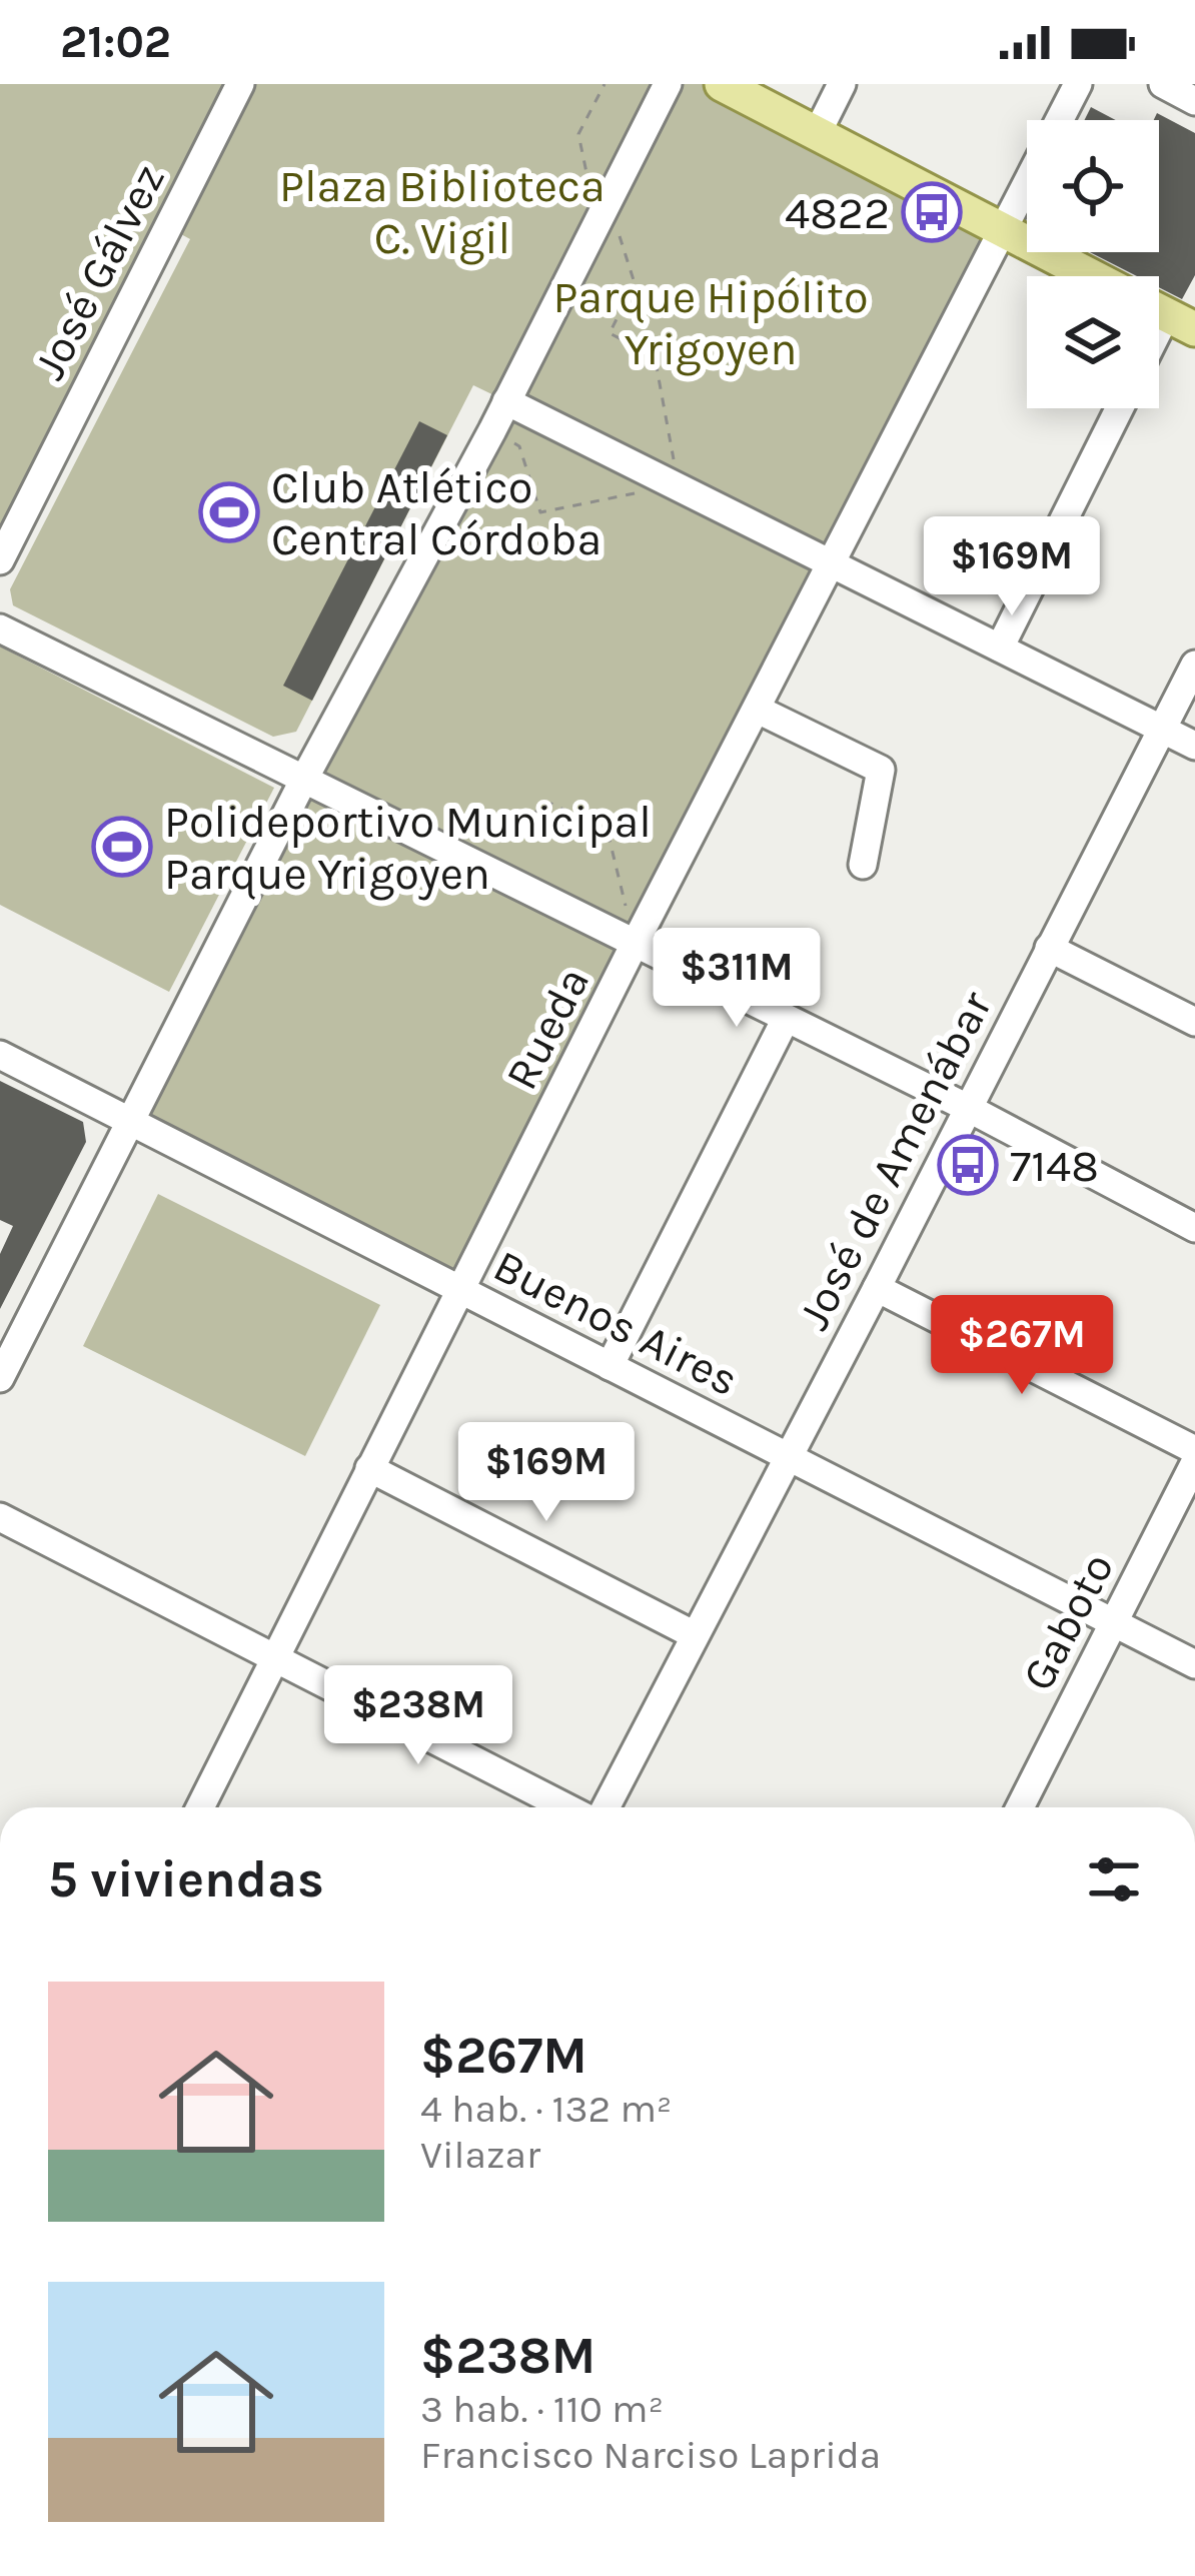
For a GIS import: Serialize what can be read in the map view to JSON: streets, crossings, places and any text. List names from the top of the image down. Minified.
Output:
{"streets":{"street":["José Gálvez","Rueda","José de Amenábar","Buenos Aires","Gaboto"]},"crossings":[["Rueda","Buenos Aires"],["José de Amenábar","Buenos Aires"],["Buenos Aires","Gaboto"]],"parks":["Plaza Biblioteca C. Vigil","Parque Hipólito Yrigoyen"],"places":{"bus stop":["4822","7148"],"sports":["Club Atlético Central Córdoba","Polideportivo Municipal Parque Yrigoyen"]},"page":{"status":"21:02","price":["$169M","$311M","$267M","$169M","$238M"],"heading":"5 viviendas","list":[{"name":"$267M","note":"4 hab. · 132 m² · Vilazar"},{"name":"$238M","note":"3 hab. · 110 m² · Francisco Narciso Laprida"}]}}
